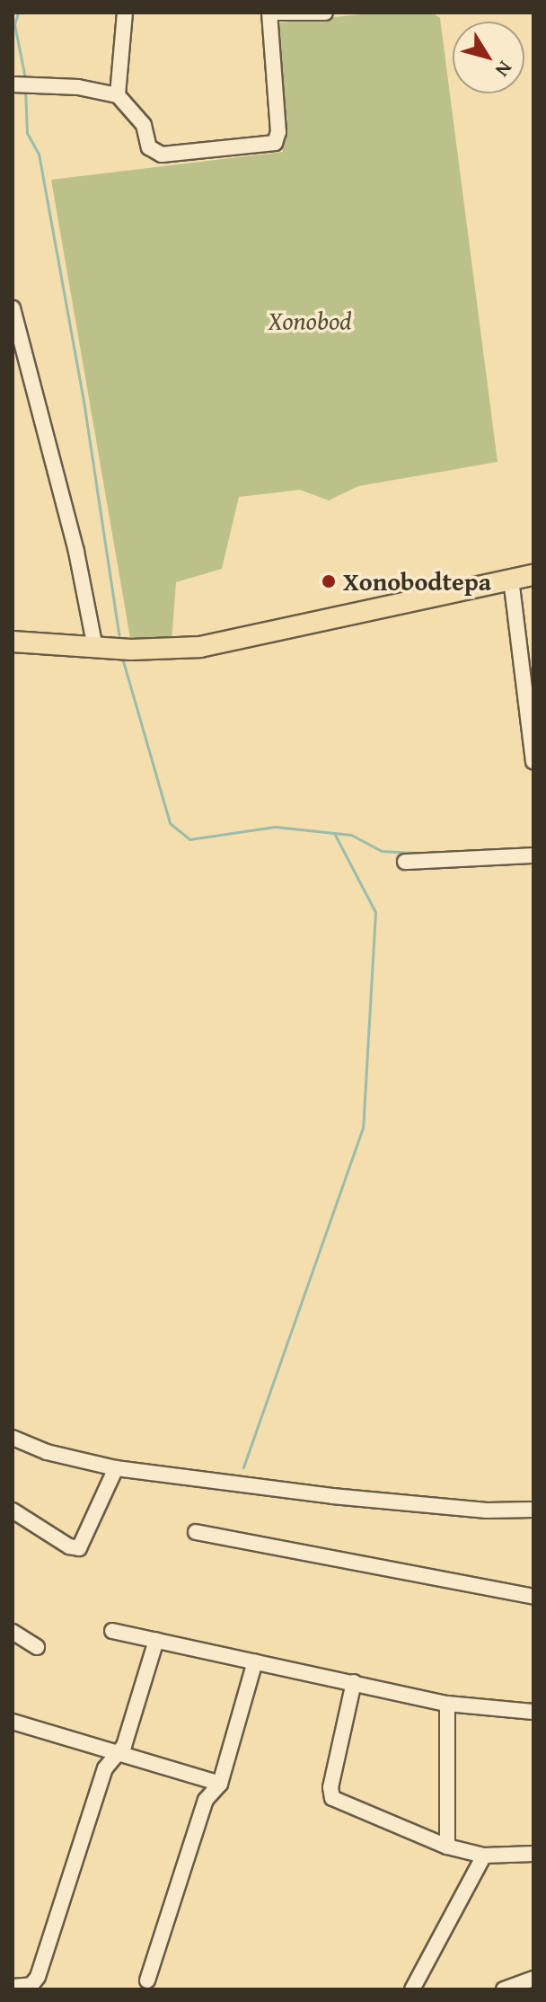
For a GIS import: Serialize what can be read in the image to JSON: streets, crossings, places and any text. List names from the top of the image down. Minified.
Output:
{"parks":["Xonobod"],"places":["Xonobodtepa"],"north":"bottom right"}
